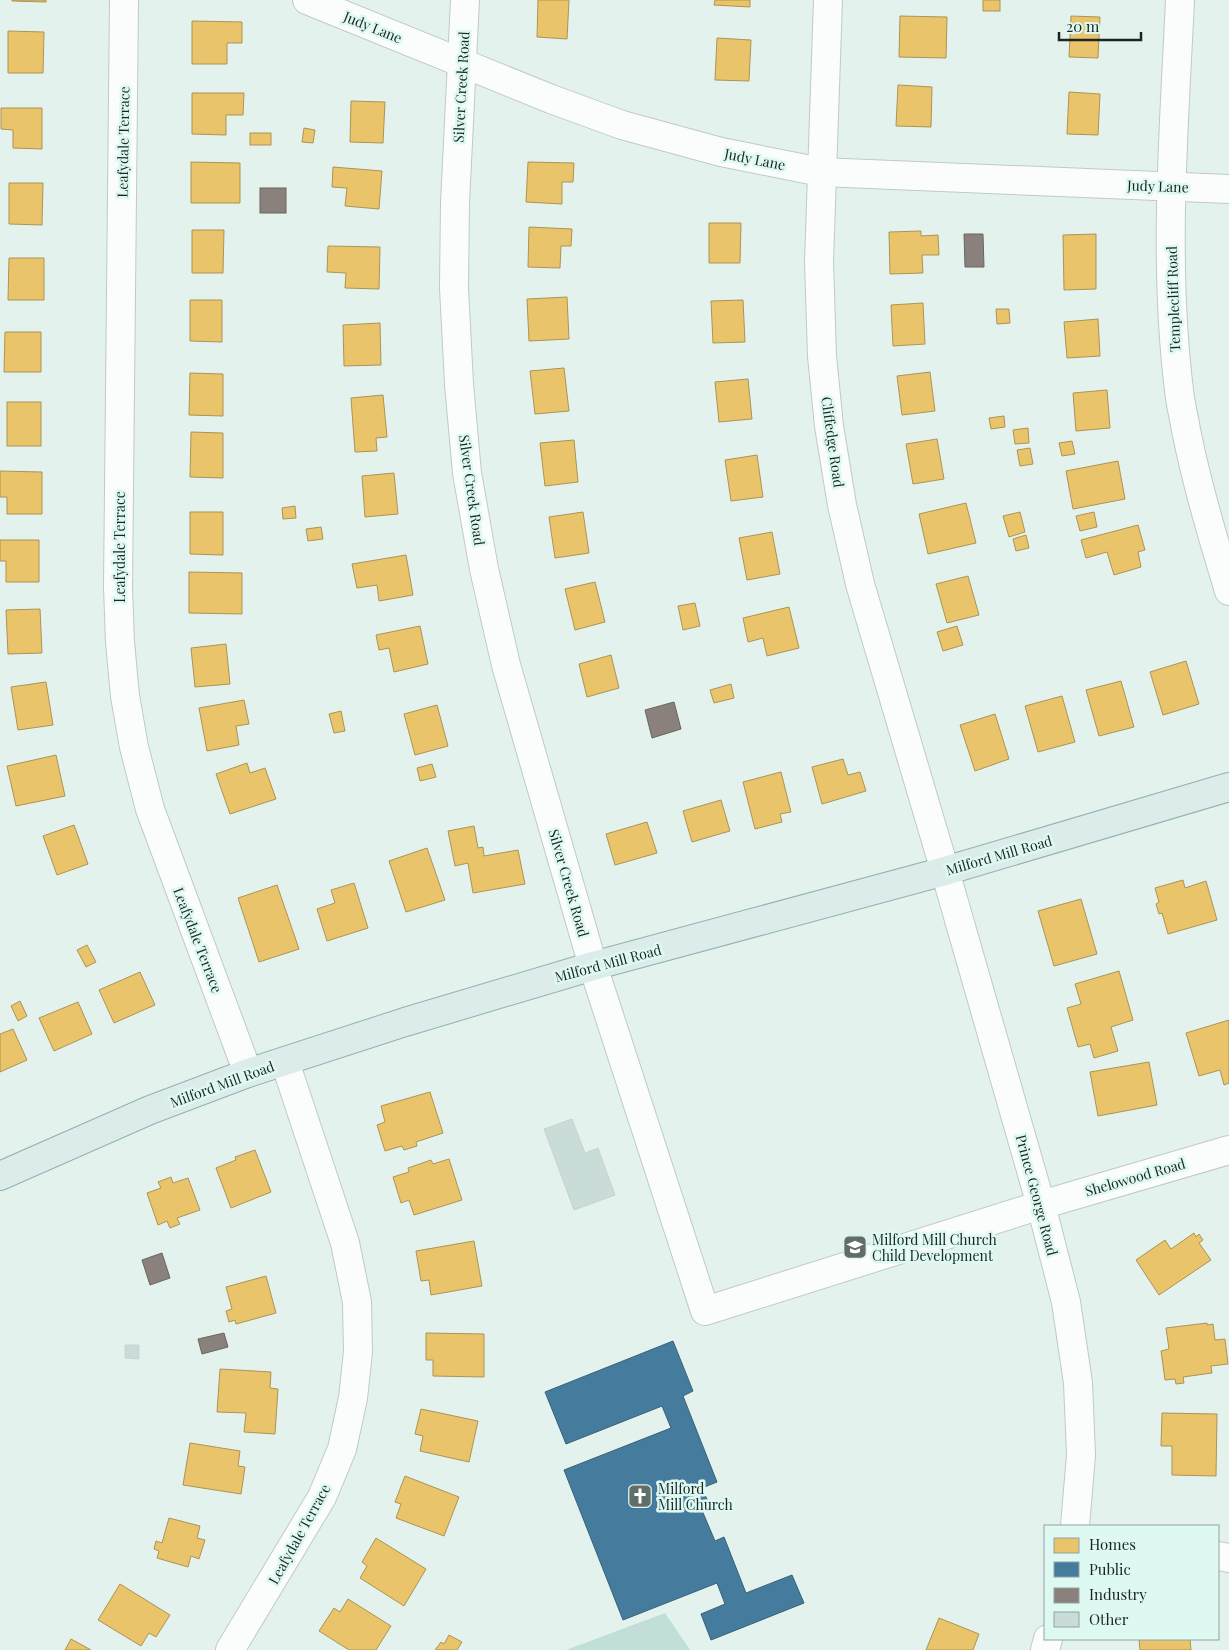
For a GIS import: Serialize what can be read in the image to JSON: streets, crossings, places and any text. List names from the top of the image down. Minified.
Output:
{"streets":{"main road":["Milford Mill Road"],"street":["Judy Lane","Silver Creek Road","Leafydale Terrace","Templecliff Road","Cliffedge Road","Shelowood Road","Prince George Road"]},"crossings":[["Judy Lane","Silver Creek Road"],["Judy Lane","Templecliff Road"],["Judy Lane","Cliffedge Road"],["Silver Creek Road","Milford Mill Road"],["Silver Creek Road","Shelowood Road"],["Silver Creek Road","Prince George Road"],["Leafydale Terrace","Milford Mill Road"],["Cliffedge Road","Milford Mill Road"],["Cliffedge Road","Prince George Road"],["Milford Mill Road","Prince George Road"],["Shelowood Road","Prince George Road"]],"places":{"school or university":["Milford Mill Church Child Development"],"church":["Milford Mill Church"]},"legend":["Homes","Public","Industry","Other"],"scale_bar":"20 m"}
